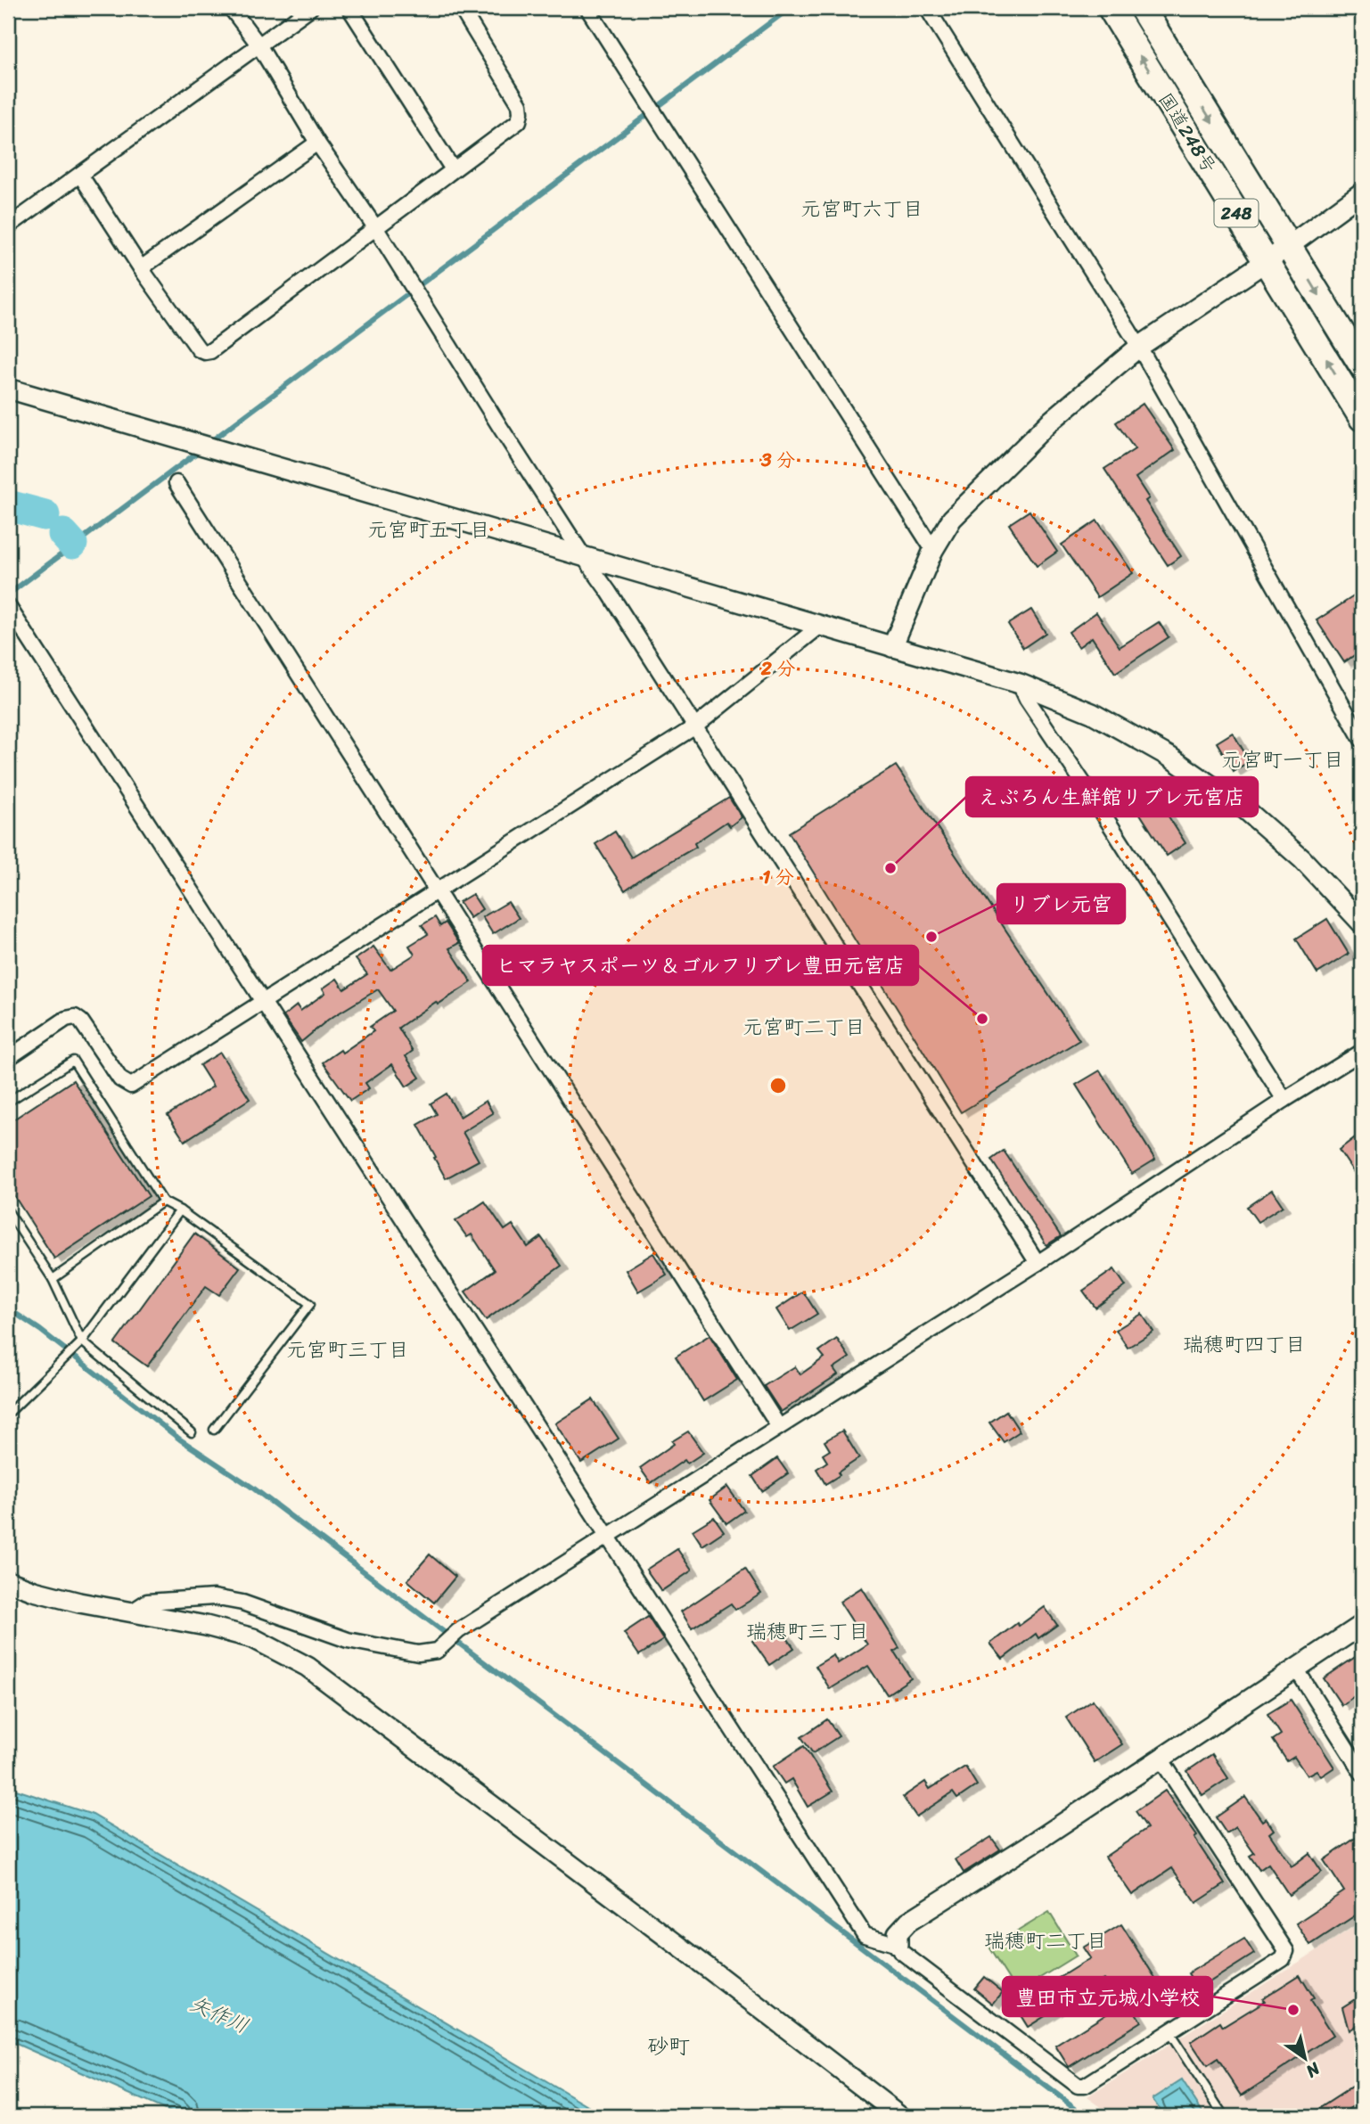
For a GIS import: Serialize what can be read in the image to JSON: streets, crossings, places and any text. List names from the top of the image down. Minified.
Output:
{"streets":{"highway":["国道248号","248"]},"districts":["元宮町六丁目","元宮町五丁目","元宮町一丁目","元宮町二丁目","瑞穂町四丁目","元宮町三丁目","瑞穂町三丁目","瑞穂町二丁目","砂町"],"water":["矢作川"],"places":["えぷろん生鮮館リブレ元宮店","リブレ元宮","ヒマラヤスポーツ＆ゴルフリブレ豊田元宮店","豊田市立元城小学校"],"north":"bottom right","rings":["3 分","2 分","1 分"]}
